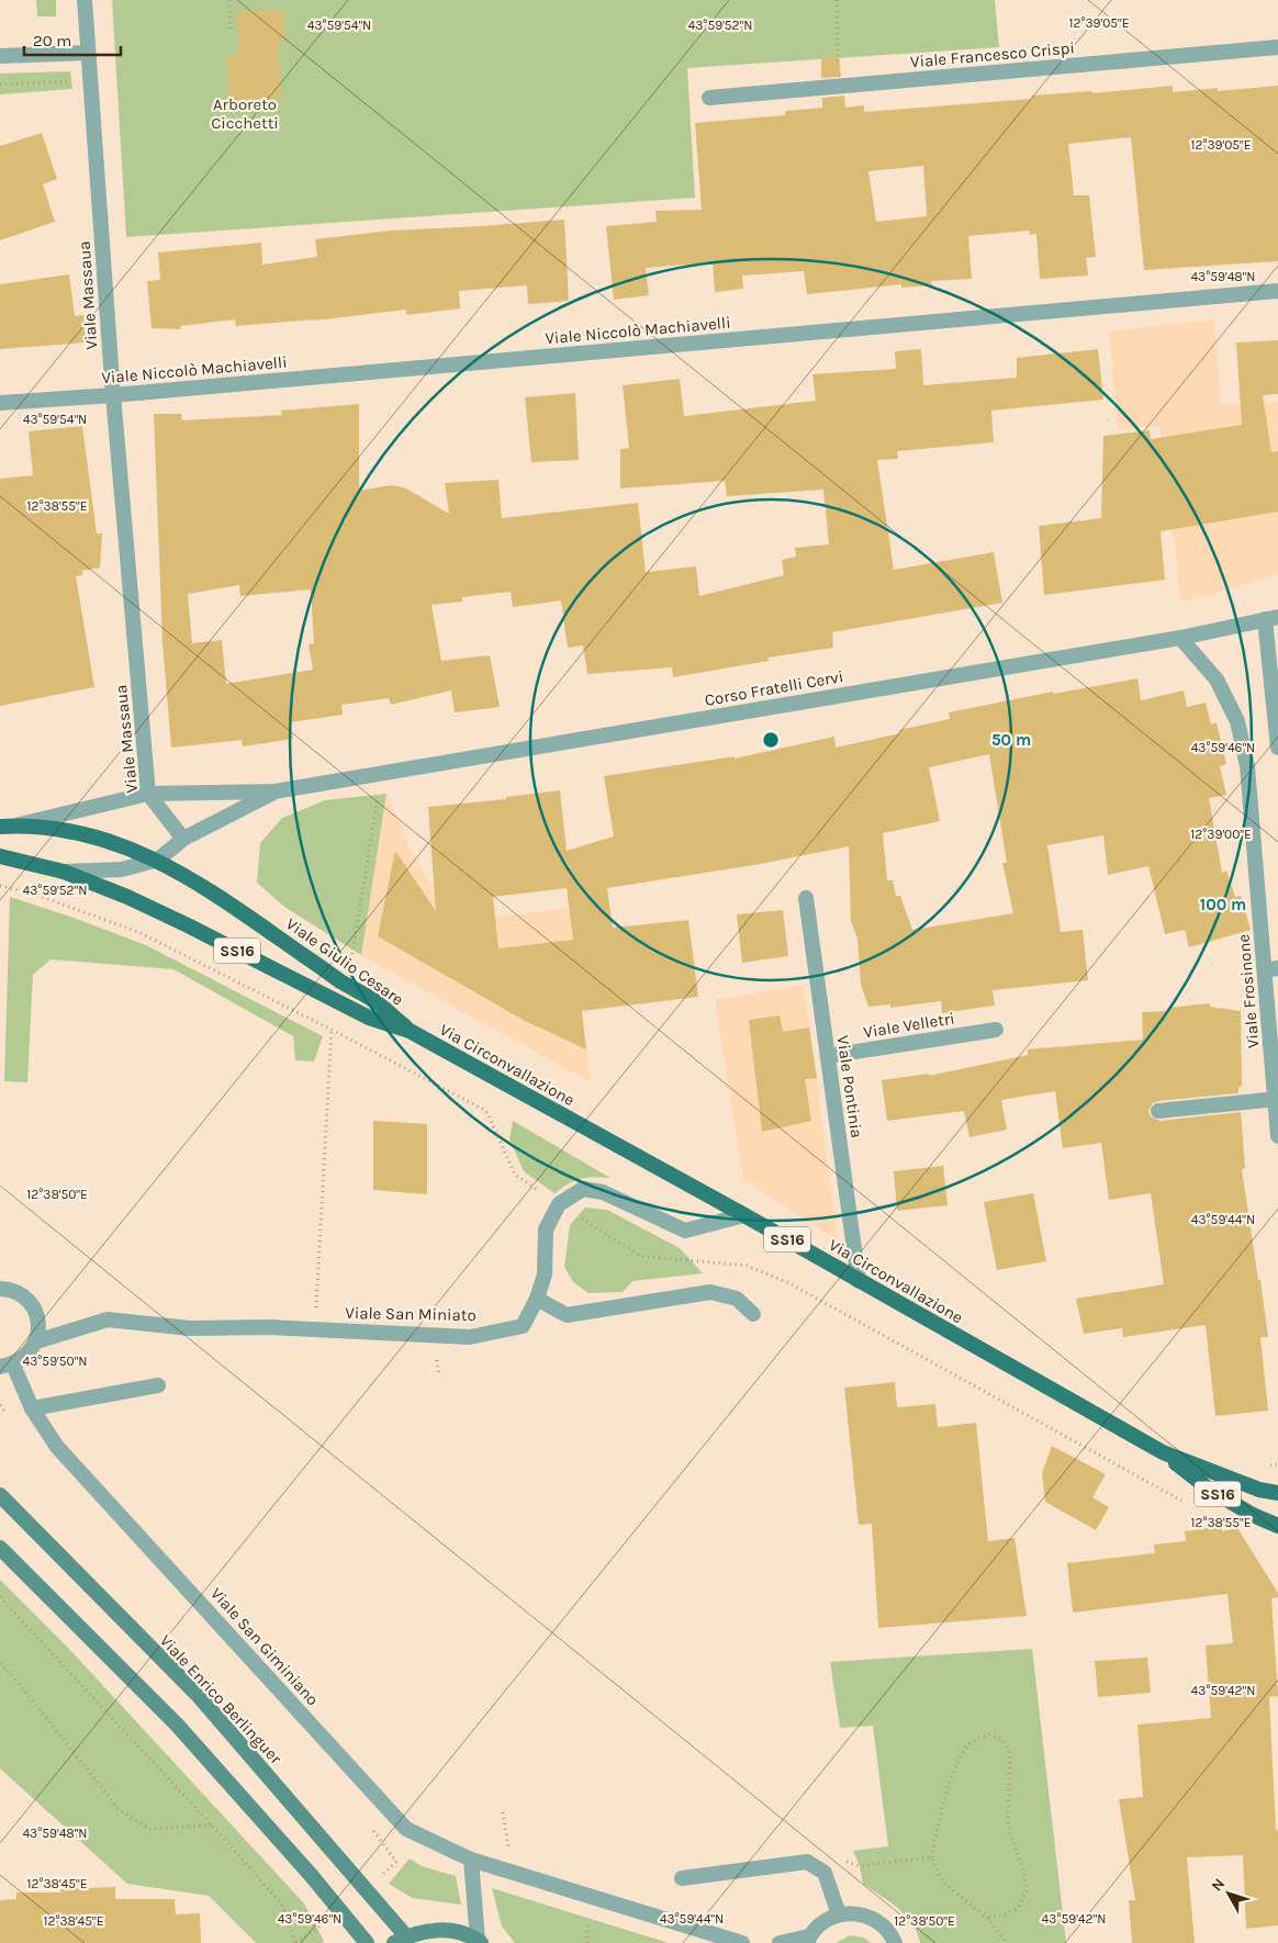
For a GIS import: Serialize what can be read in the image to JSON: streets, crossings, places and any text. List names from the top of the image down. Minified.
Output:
{"streets":{"main road":["SS16","Viale Giulio Cesare","Via Circonvallazione","Viale Enrico Berlinguer"],"street":["Viale Francesco Crispi","Viale Massaua","Viale Niccolò Machiavelli","Corso Fratelli Cervi","Viale Frosinone","Viale Velletri","Viale Pontinia","Viale San Miniato","Viale San Giminiano"]},"crossings":[["Viale Massaua","Viale Niccolò Machiavelli"],["Viale Massaua","Corso Fratelli Cervi"],["Corso Fratelli Cervi","Viale Giulio Cesare"],["Corso Fratelli Cervi","Viale Frosinone"],["Viale Giulio Cesare","Via Circonvallazione"],["Viale Velletri","Viale Pontinia"],["Via Circonvallazione","Viale Pontinia"],["Via Circonvallazione","Viale San Miniato"]],"parks":["Arboreto Cicchetti"],"scale_bar":"20 m","north":"top left","coordinates":["12°39'05\"E","43°59'54\"N","43°59'52\"N","43°59'48\"N","12°38'55\"E","43°59'46\"N","12°39'00\"E","12°38'50\"E","43°59'44\"N","43°59'50\"N","43°59'42\"N","12°38'45\"E"],"rings":["50 m","100 m"]}
